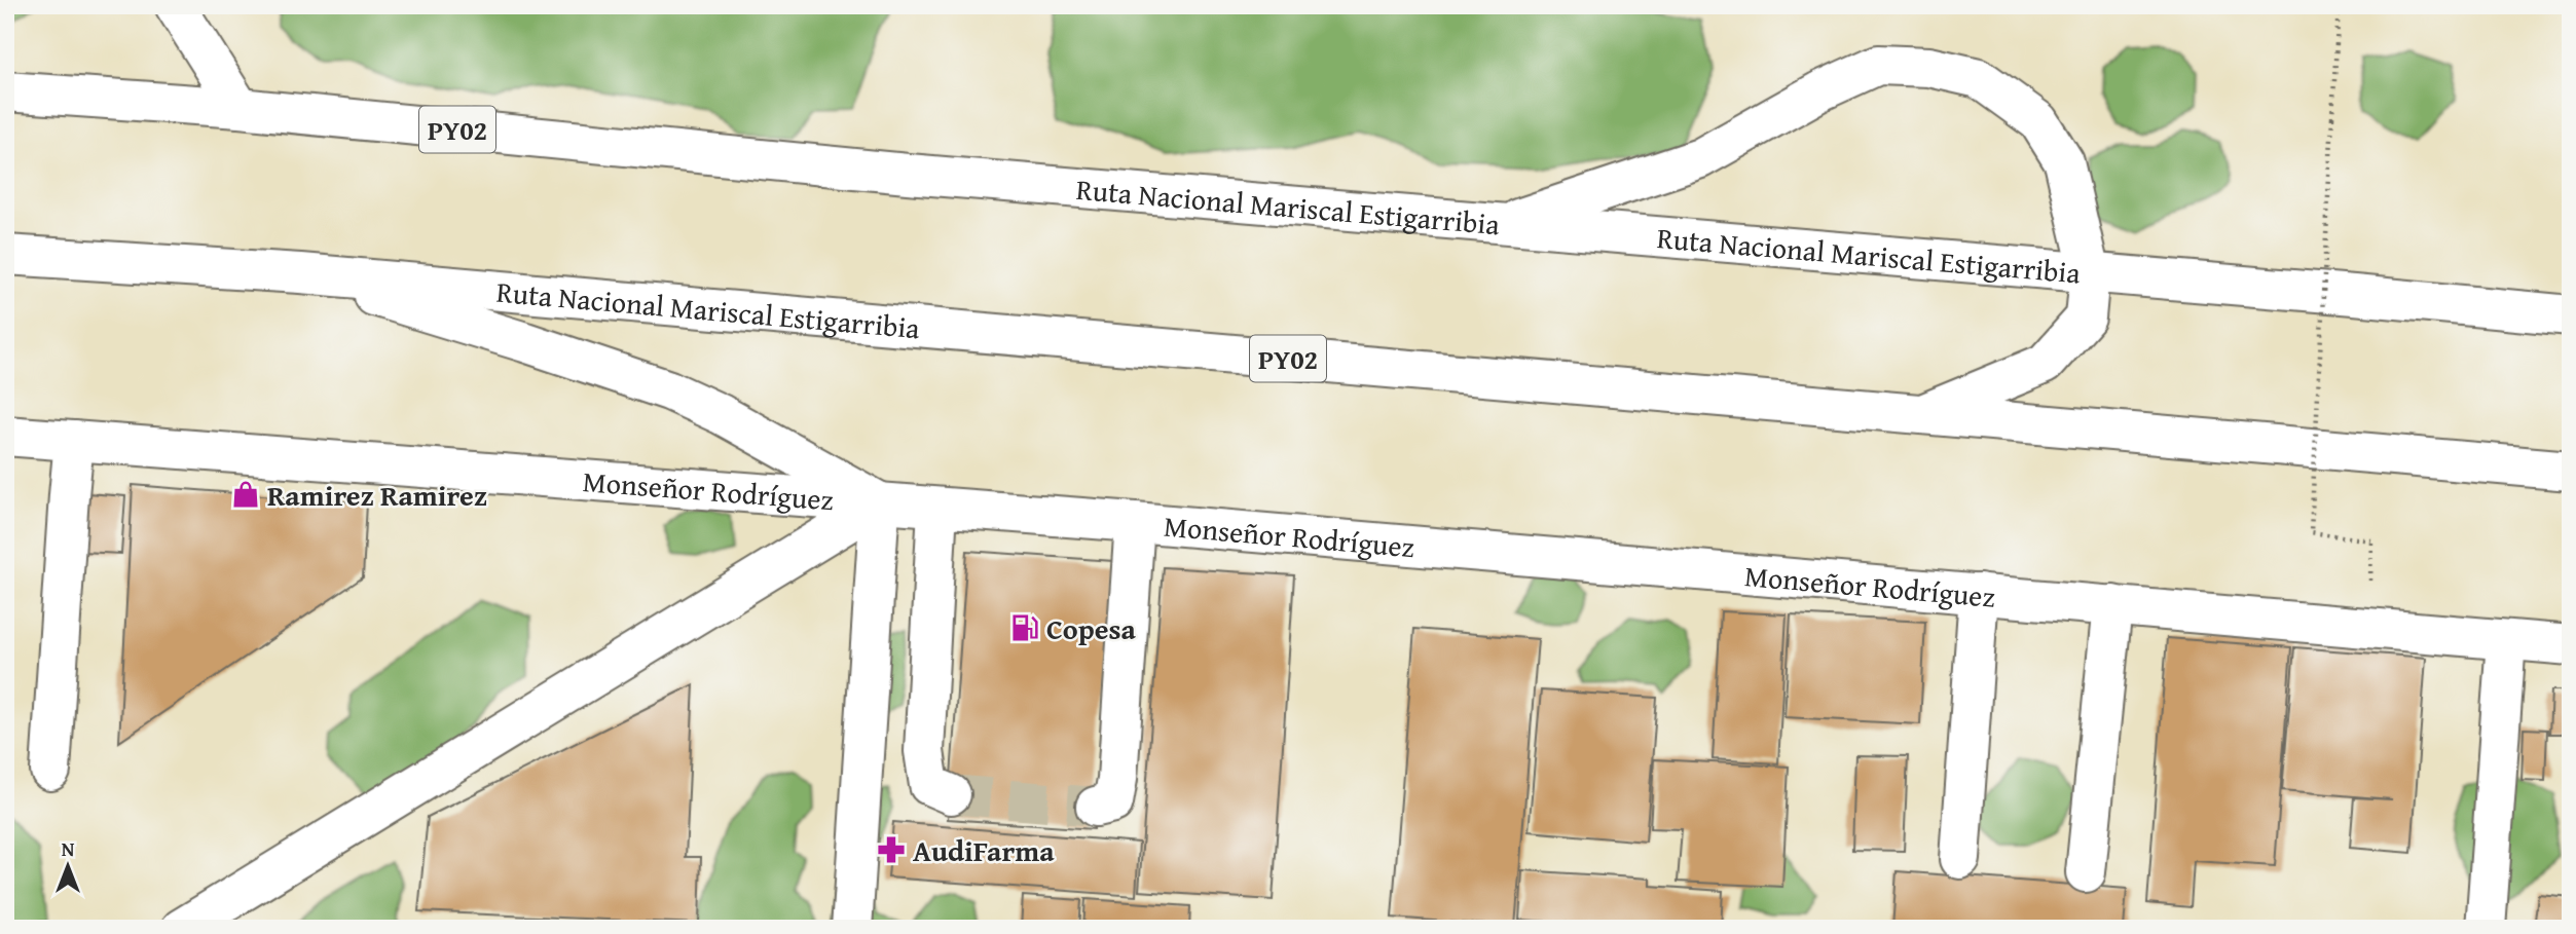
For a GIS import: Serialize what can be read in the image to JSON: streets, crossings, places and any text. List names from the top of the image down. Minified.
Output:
{"streets":{"main road":["PY02","Ruta Nacional Mariscal Estigarribia","Monseñor Rodríguez"]},"places":{"shop":["Ramirez Ramirez"],"fuel station":["Copesa"],"pharmacy":["AudiFarma"]},"north":"top"}
